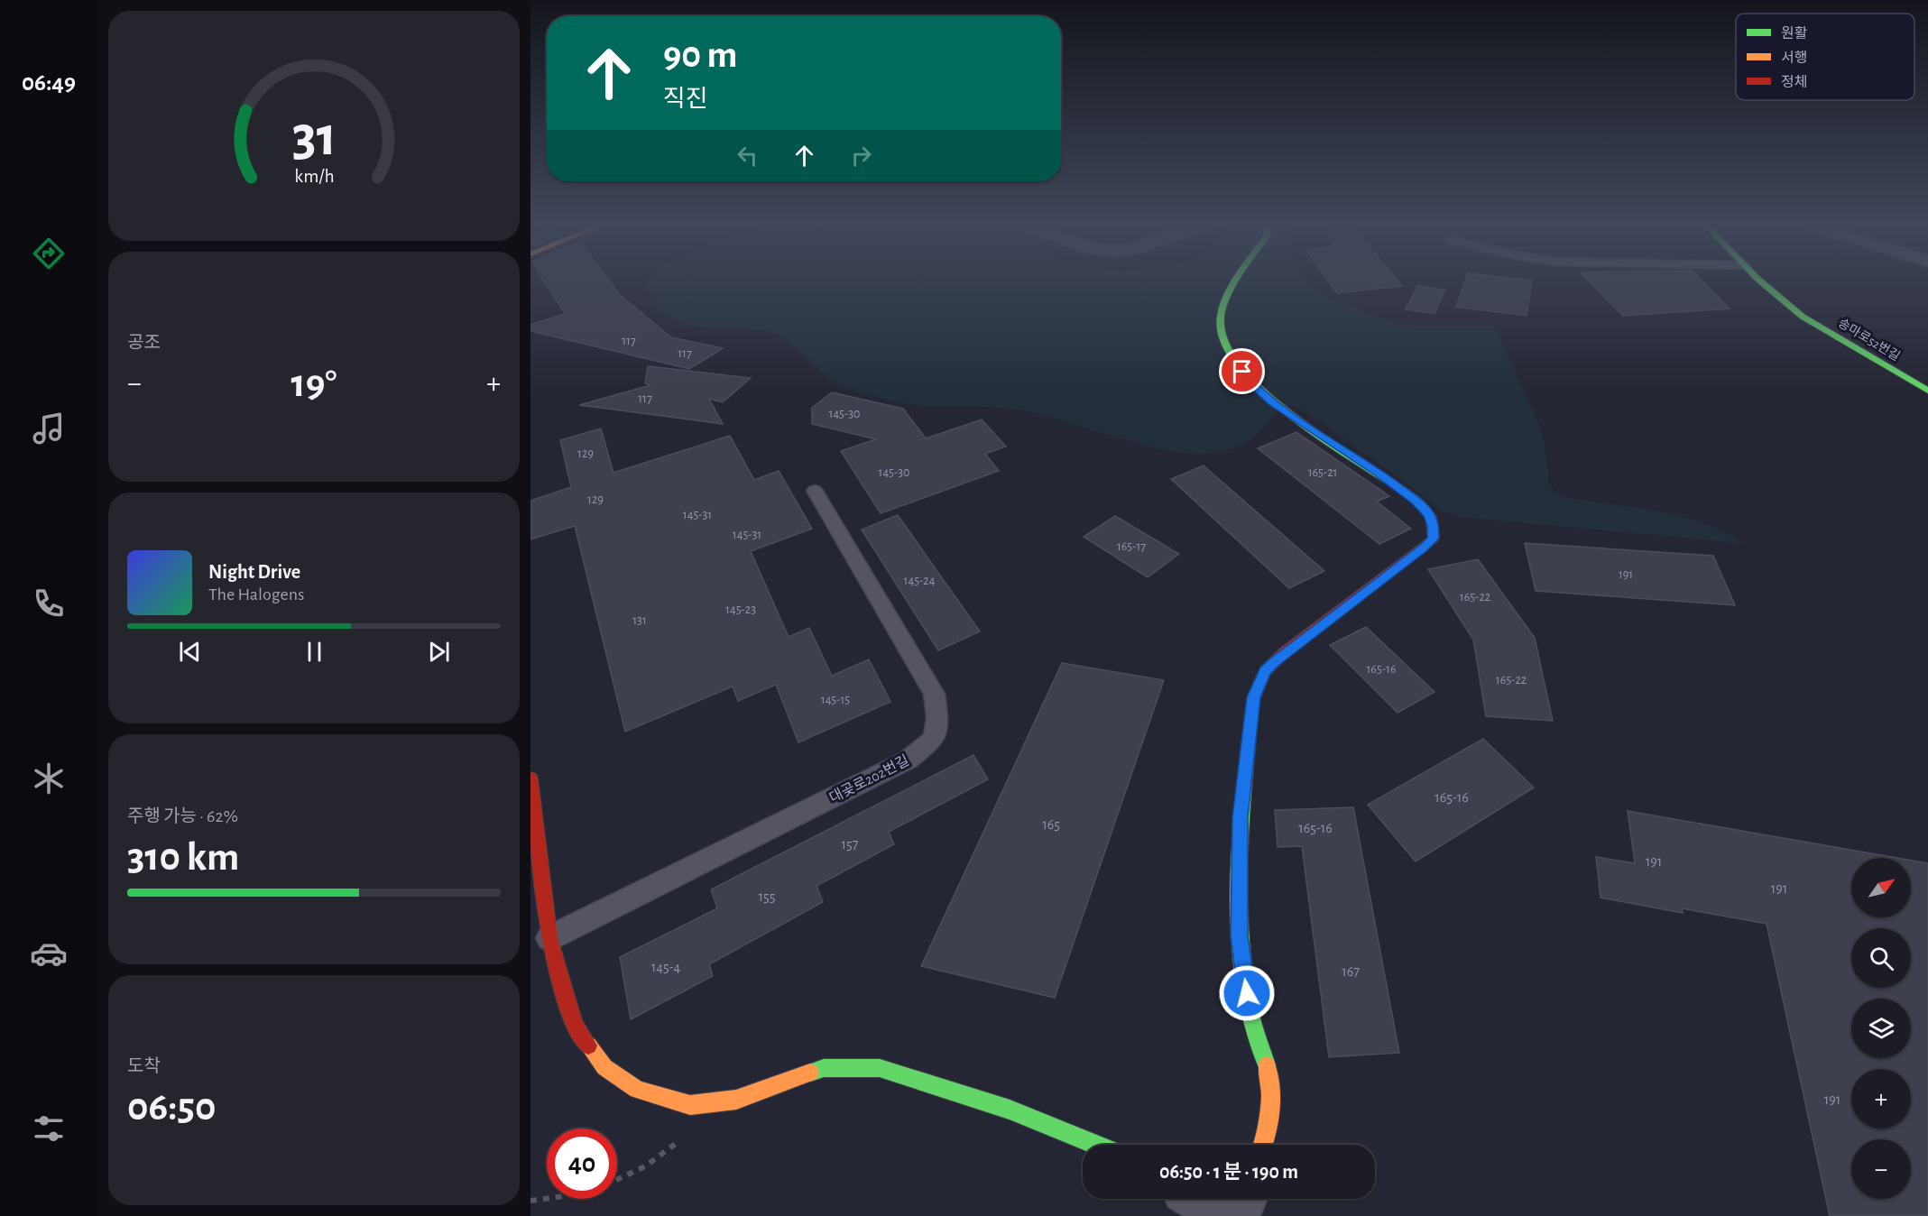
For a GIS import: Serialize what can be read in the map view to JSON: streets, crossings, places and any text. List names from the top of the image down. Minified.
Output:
{"streets":{"street":["송마로52번길"],"lane":["대곶로202번길"]},"house_numbers":["117","117","117","145-30","129","145-30","165-21","129","145-31","145-31","165-17","191","145-24","165-22","145-23","131","165-16","165-22","145-15","165-16","165","165-16","157","191","191","155","145-4","167","191"],"legend":["원활","서행","정체"],"north":"top right","page":{"tabs":"06:49","turn":["90 m","직진"],"tile":["공조",["주행 가능 · 62%","310 km"],["도착","06:50"]],"heat":["−","19°","+"],"song":["Night Drive","The Halogens"],"map_buttons":["+","−"],"limit":"40","trip":"06:50 · 1 분 · 190 m","gauge":["31","km/h"]}}
